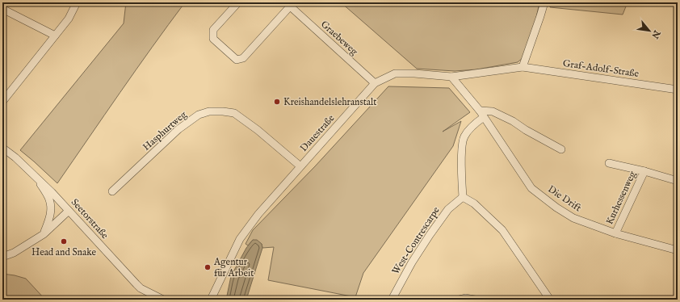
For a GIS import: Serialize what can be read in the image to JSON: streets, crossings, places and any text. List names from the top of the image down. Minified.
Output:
{"streets":{"street":["Graebeweg","Graf-Adolf-Straße","Hasphurtweg","Dauestraße","Kurhessenweg","Die Drift","Seetorstraße","West-Contrescarpe"]},"crossings":[["Graebeweg","Dauestraße"],["Graf-Adolf-Straße","Dauestraße"],["Hasphurtweg","Dauestraße"],["Dauestraße","Die Drift"],["Kurhessenweg","Die Drift"]],"places":["Kreishandelslehranstalt","Head and Snake","Agentur für Arbeit"],"north":"bottom right"}
